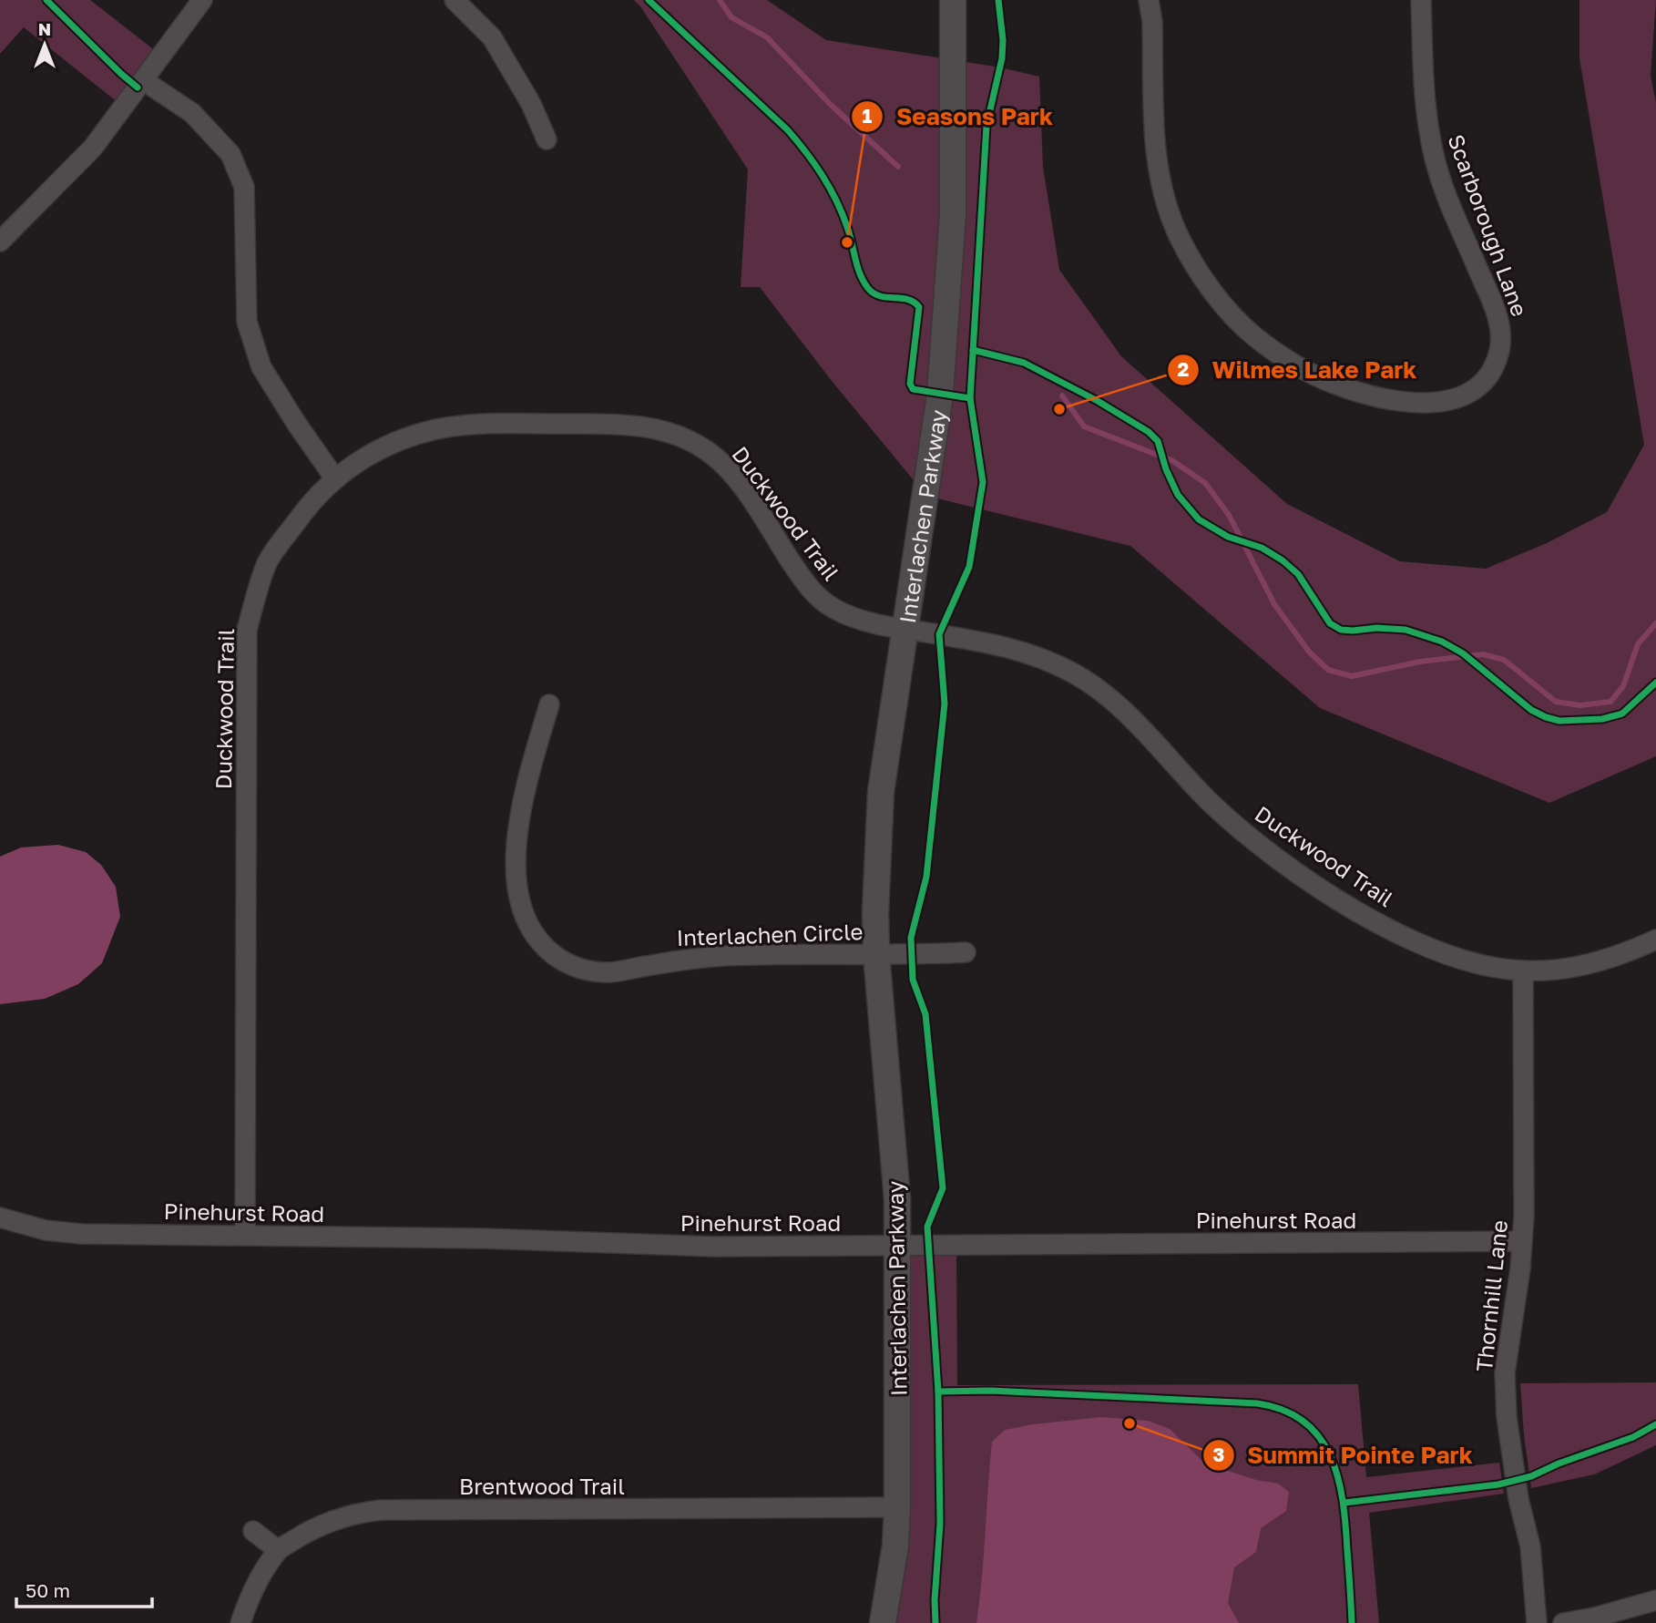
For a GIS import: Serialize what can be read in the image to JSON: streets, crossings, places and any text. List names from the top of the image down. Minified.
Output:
{"streets":{"street":["Scarborough Lane","Duckwood Trail","Interlachen Parkway","Interlachen Circle","Pinehurst Road","Thornhill Lane","Brentwood Trail"]},"crossings":[["Duckwood Trail","Interlachen Parkway"],["Duckwood Trail","Pinehurst Road"],["Duckwood Trail","Thornhill Lane"],["Interlachen Parkway","Interlachen Circle"],["Interlachen Parkway","Pinehurst Road"],["Interlachen Parkway","Brentwood Trail"],["Pinehurst Road","Thornhill Lane"]],"places":["Seasons Park","Wilmes Lake Park","Summit Pointe Park"],"scale_bar":"50 m","north":"top"}
